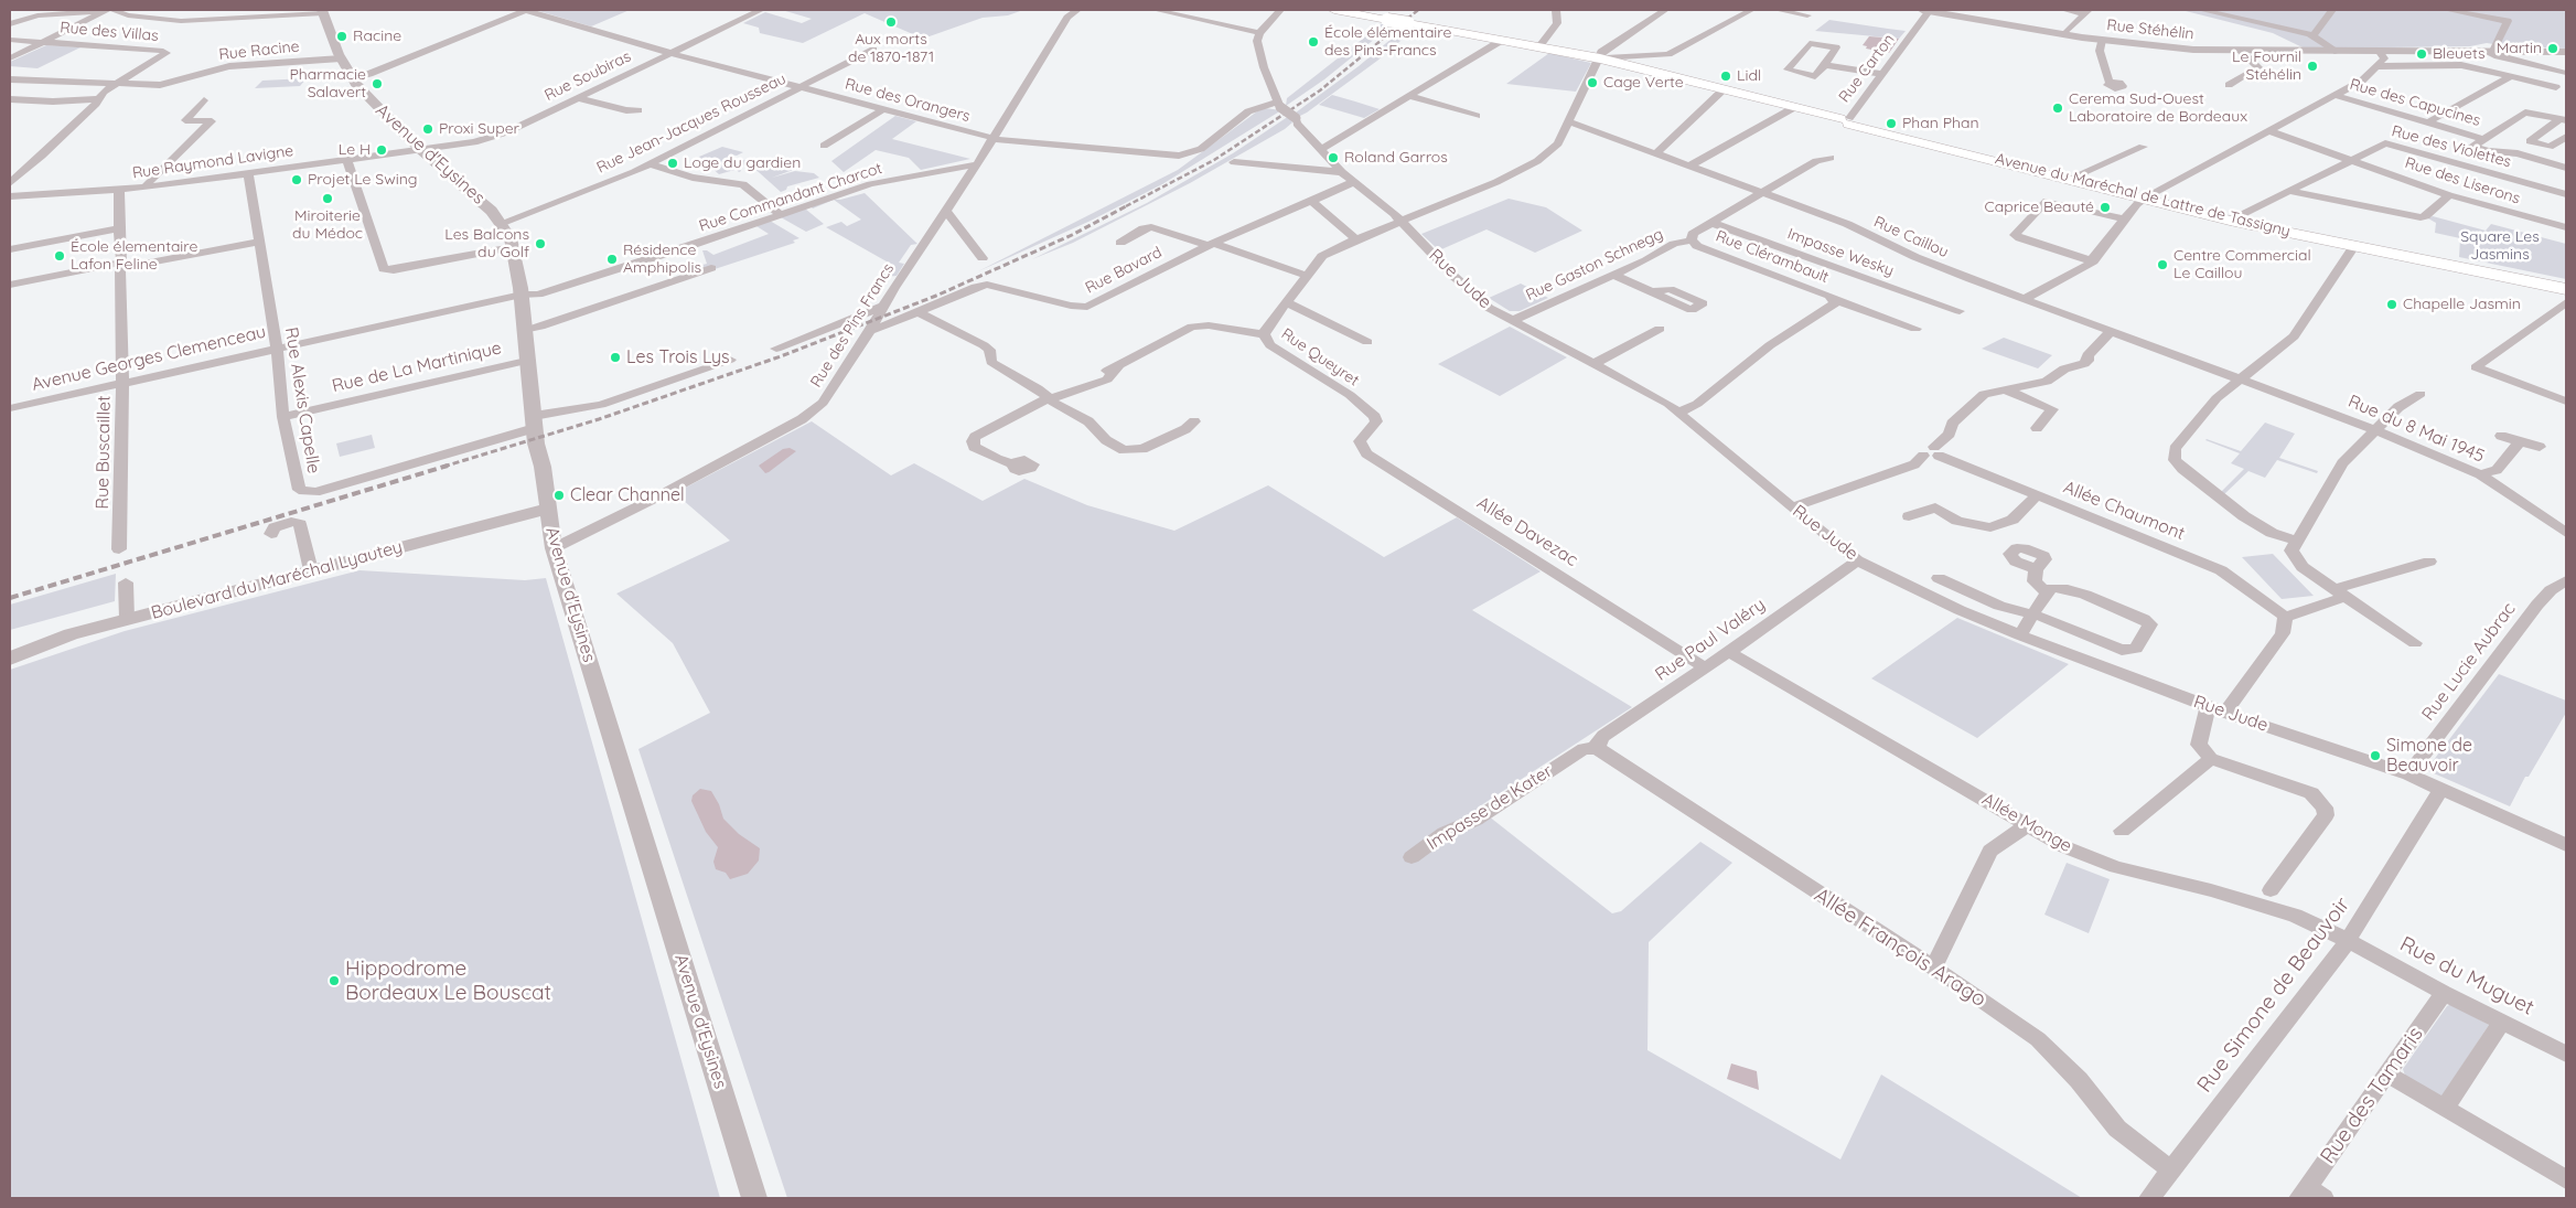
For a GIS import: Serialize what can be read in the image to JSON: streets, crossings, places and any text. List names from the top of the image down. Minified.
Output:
{"streets":{"main road":["Avenue du Maréchal de Lattre de Tassigny"],"street":["Rue Stéhélin","Rue des Villas","Rue Racine","Rue Carton","Rue Soubiras","Rue des Orangers","Rue des Capucines","Rue Jean-Jacques Rousseau","Rue des Violettes","Avenue d'Eysines","Rue Raymond Lavigne","Rue des Liserons","Rue Commandant Charcot","Rue Caillou","Impasse Wesky","Rue Clérambault","Rue Gaston Schnegg","Rue Bavard","Rue Jude","Rue des Pins Francs","Rue Queyret","Avenue Georges Clemenceau","Rue de La Martinique","Rue Alexis Capelle","Rue du 8 Mai 1945","Rue Buscaillet","Allée Chaumont","Allée Davezac","Boulevard du Maréchal Lyautey","Rue Paul Valéry","Rue Lucie Aubrac","Impasse de Kater","Allée Monge","Allée François Arago","Rue du Muguet","Rue Simone de Beauvoir","Rue des Tamaris"]},"crossings":[["Rue Stéhélin","Rue Carton"],["Rue des Villas","Rue Racine"],["Rue Racine","Avenue d'Eysines"],["Rue Carton","Avenue du Maréchal de Lattre de Tassigny"],["Rue Soubiras","Rue des Orangers"],["Rue Soubiras","Avenue d'Eysines"],["Rue Soubiras","Rue Raymond Lavigne"],["Rue des Orangers","Rue Jean-Jacques Rousseau"],["Rue des Orangers","Rue Jude"],["Rue des Orangers","Rue des Pins Francs"],["Rue Jean-Jacques Rousseau","Avenue d'Eysines"],["Rue des Violettes","Rue des Liserons"],["Rue des Violettes","Avenue du Maréchal de Lattre de Tassigny"],["Avenue d'Eysines","Rue Raymond Lavigne"],["Avenue d'Eysines","Rue Commandant Charcot"],["Avenue d'Eysines","Rue des Pins Francs"],["Avenue d'Eysines","Avenue Georges Clemenceau"],["Avenue d'Eysines","Rue de La Martinique"],["Avenue d'Eysines","Rue Alexis Capelle"],["Avenue d'Eysines","Boulevard du Maréchal Lyautey"],["Rue Raymond Lavigne","Rue Alexis Capelle"],["Rue Raymond Lavigne","Rue Buscaillet"],["Avenue du Maréchal de Lattre de Tassigny","Rue Queyret"],["Rue Commandant Charcot","Rue des Pins Francs"],["Rue Commandant Charcot","Avenue Georges Clemenceau"],["Rue Caillou","Rue Clérambault"],["Rue Caillou","Rue Queyret"],["Rue Caillou","Rue du 8 Mai 1945"],["Impasse Wesky","Rue Clérambault"],["Rue Clérambault","Rue Gaston Schnegg"],["Rue Clérambault","Rue Jude"],["Rue Gaston Schnegg","Rue Jude"],["Rue Bavard","Rue Jude"],["Rue Bavard","Rue des Pins Francs"],["Rue Jude","Rue Queyret"],["Rue Jude","Rue Paul Valéry"],["Rue Jude","Rue Lucie Aubrac"],["Rue Jude","Rue Simone de Beauvoir"],["Rue Queyret","Allée Davezac"],["Avenue Georges Clemenceau","Rue Alexis Capelle"],["Avenue Georges Clemenceau","Rue Buscaillet"],["Rue de La Martinique","Rue Alexis Capelle"],["Allée Davezac","Rue Paul Valéry"],["Rue Paul Valéry","Impasse de Kater"],["Rue Paul Valéry","Allée Monge"],["Rue Paul Valéry","Allée François Arago"],["Impasse de Kater","Allée François Arago"],["Allée Monge","Rue du Muguet"],["Allée Monge","Rue Simone de Beauvoir"],["Allée François Arago","Rue Simone de Beauvoir"],["Rue du Muguet","Rue Simone de Beauvoir"],["Rue du Muguet","Rue des Tamaris"]],"parks":["Square Les Jasmins"],"places":["Aux morts de 1870-1871","Racine","École élémentaire des Pins-Francs","Martin","Bleuets","Le Fournil Stéhélin","Lidl","Cage Verte","Pharmacie Salavert","Cerema Sud-Ouest Laboratoire de Bordeaux","Phan Phan","Proxi Super","Le H","Roland Garros","Loge du gardien","Projet Le Swing","Miroiterie du Médoc","Caprice Beauté","Les Balcons du Golf","École élementaire Lafon Feline","Résidence Amphipolis","Centre Commercial Le Caillou","Chapelle Jasmin","Les Trois Lys","Clear Channel","Simone de Beauvoir","Hippodrome Bordeaux Le Bouscat"]}
